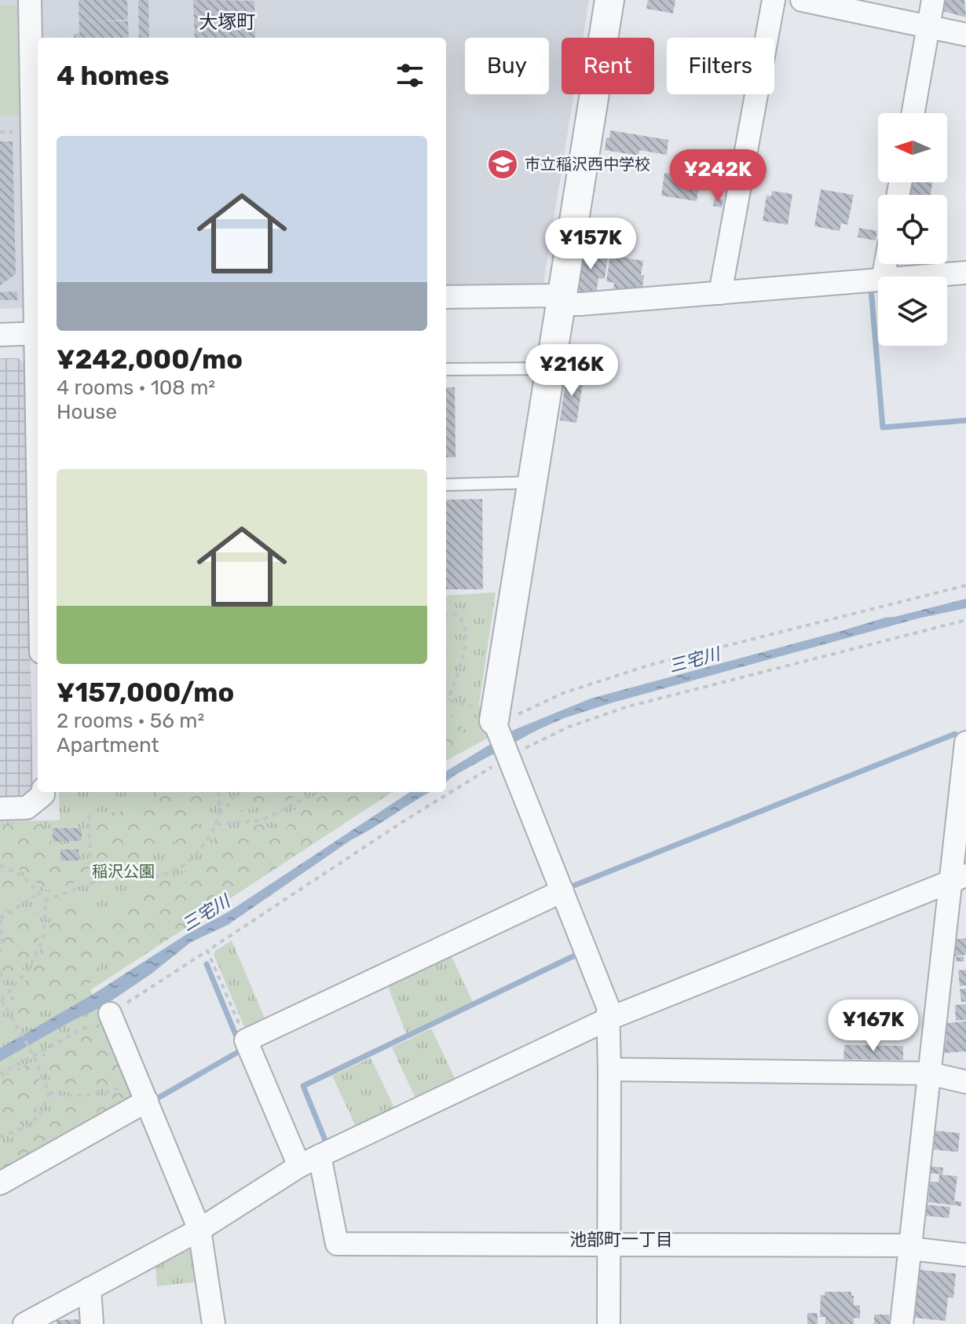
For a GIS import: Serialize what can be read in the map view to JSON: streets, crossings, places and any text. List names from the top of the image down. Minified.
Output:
{"districts":["大塚町","池部町一丁目"],"water":["三宅川"],"parks":["稲沢公園"],"places":{"school or university":["市立稲沢西中学校"]},"north":"left","page":{"chip":["Buy","Rent","Filters"],"heading":"4 homes","list":[{"name":"¥242,000/mo","note":"4 rooms · 108 m² · House"},{"name":"¥157,000/mo","note":"2 rooms · 56 m² · Apartment"}],"price":["¥242K","¥157K","¥216K","¥167K"]}}
